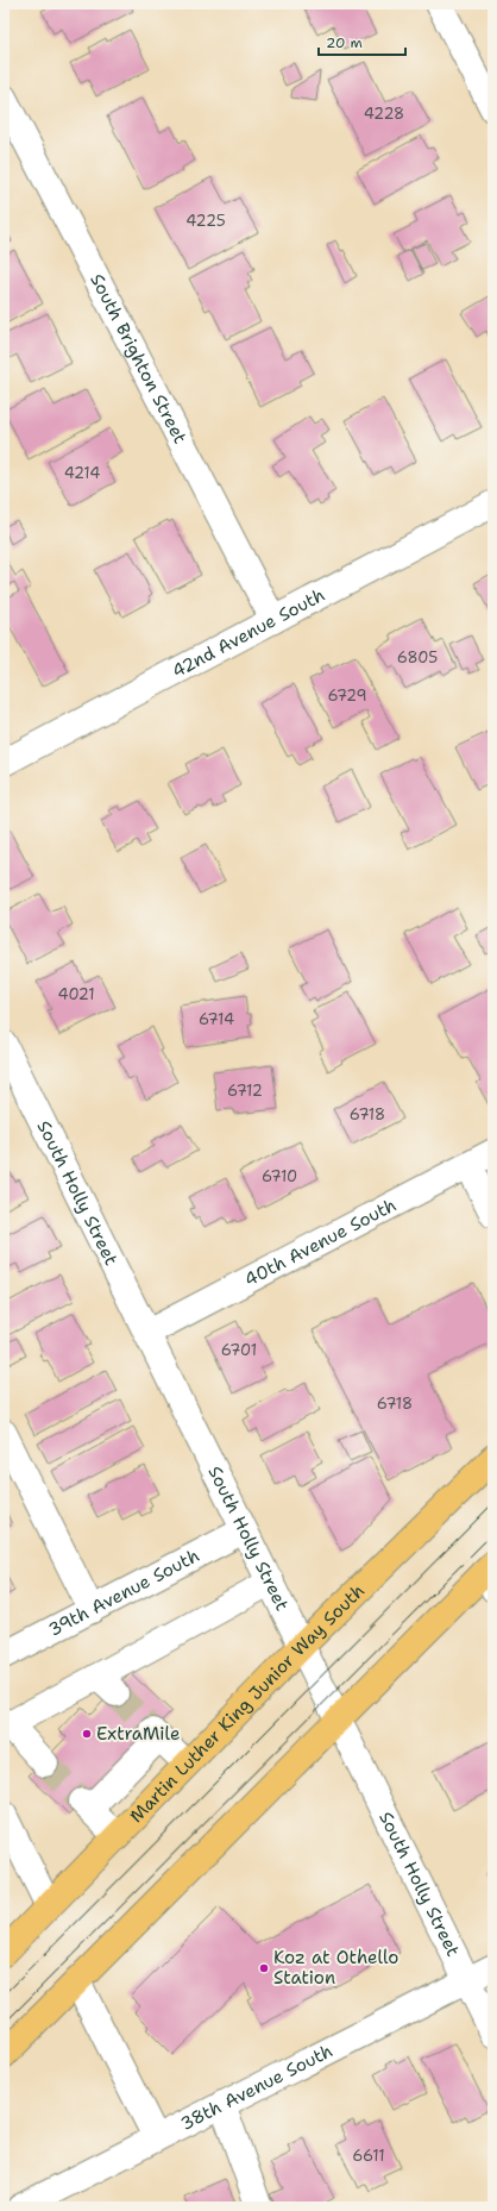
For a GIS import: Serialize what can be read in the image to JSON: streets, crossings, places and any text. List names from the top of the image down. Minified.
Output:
{"streets":{"main road":["Martin Luther King Junior Way South"],"street":["South Brighton Street","42nd Avenue South","South Holly Street","40th Avenue South","39th Avenue South","38th Avenue South"]},"crossings":[["South Brighton Street","42nd Avenue South"],["South Holly Street","40th Avenue South"],["South Holly Street","39th Avenue South"],["South Holly Street","Martin Luther King Junior Way South"],["South Holly Street","38th Avenue South"]],"places":["ExtraMile","Koz at Othello Station"],"house_numbers":["4228","4225","4214","6805","6729","4021","6714","6712","6718","6710","6701","6718","6611"],"scale_bar":"20 m"}
